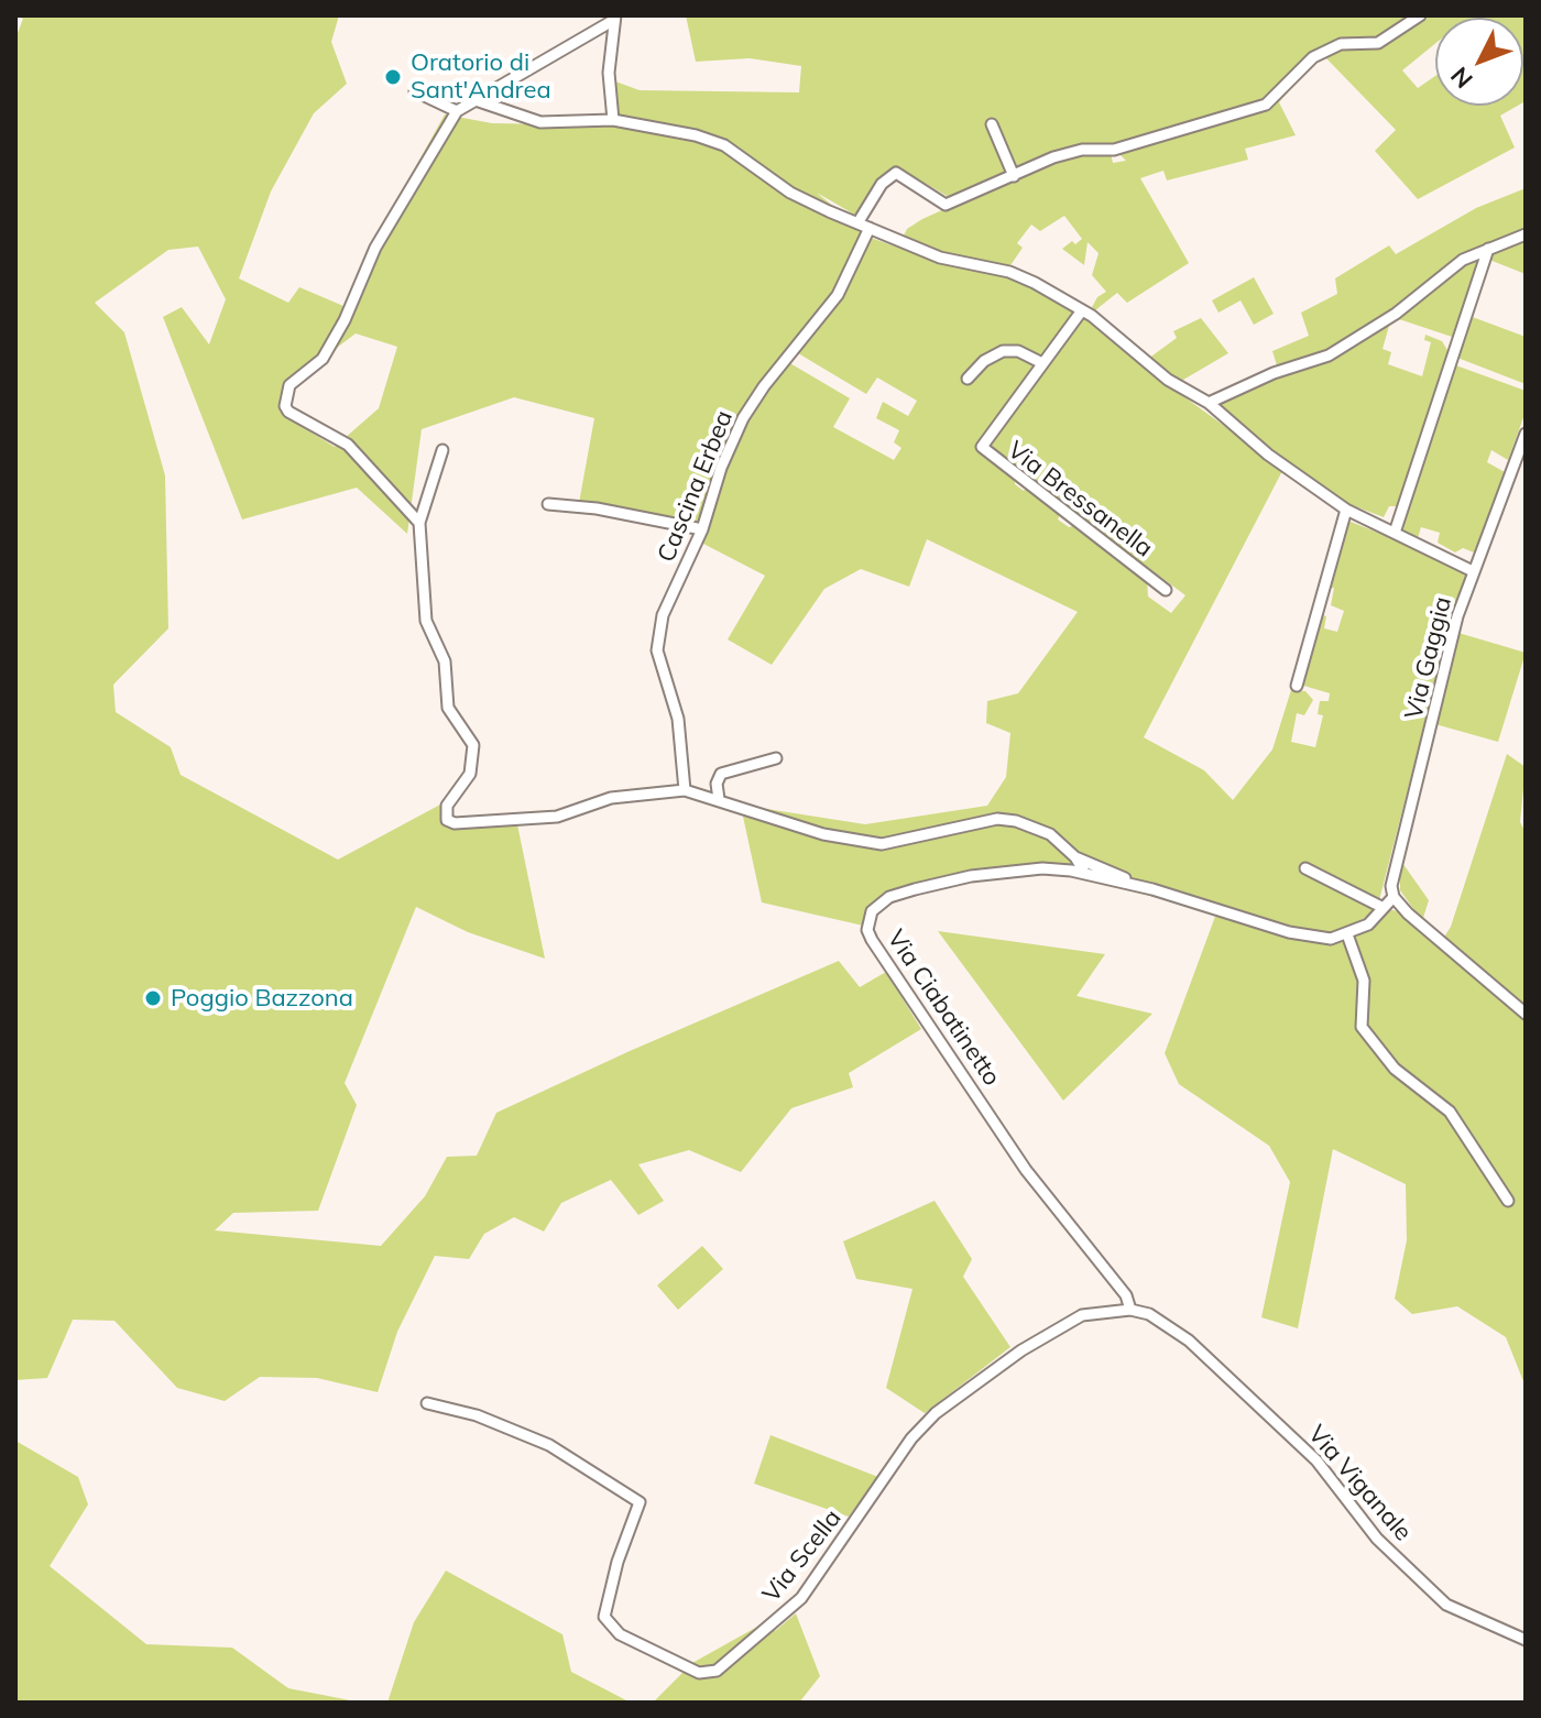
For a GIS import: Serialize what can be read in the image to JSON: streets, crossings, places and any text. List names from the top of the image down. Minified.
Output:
{"streets":{"street":["Cascina Erbea","Via Bressanella","Via Gaggia","Via Ciabatinetto","Via Viganale","Via Scella"]},"crossings":[["Via Ciabatinetto","Via Viganale"],["Via Ciabatinetto","Via Scella"],["Via Viganale","Via Scella"]],"places":["Oratorio di Sant'Andrea","Poggio Bazzona"],"north":"bottom left"}
